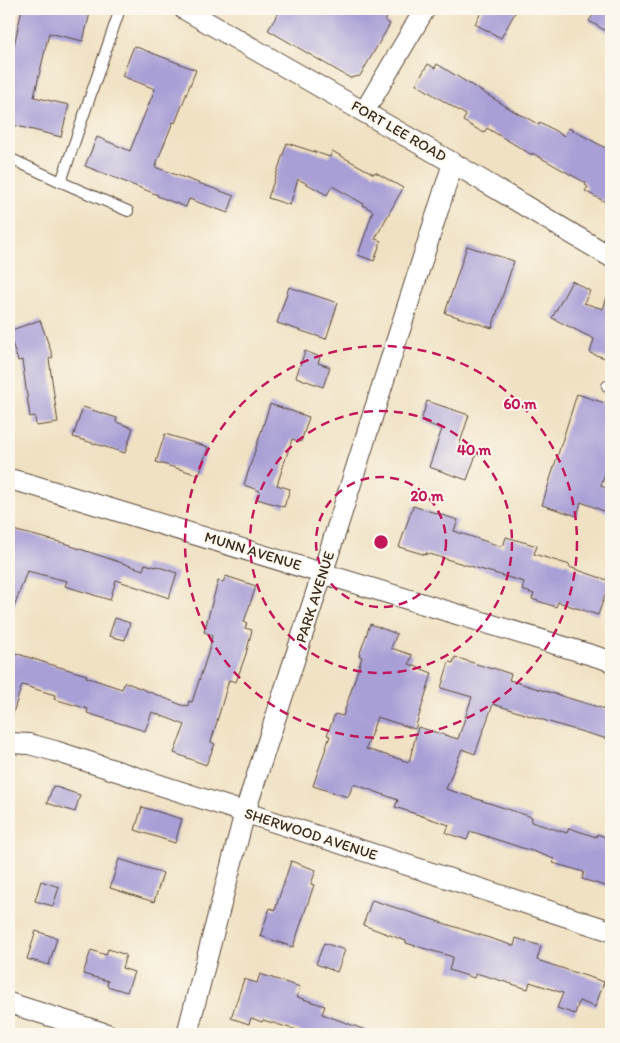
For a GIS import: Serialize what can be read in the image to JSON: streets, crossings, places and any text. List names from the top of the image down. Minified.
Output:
{"streets":{"street":["FORT LEE ROAD","MUNN AVENUE","PARK AVENUE","SHERWOOD AVENUE"]},"crossings":[["FORT LEE ROAD","PARK AVENUE"],["MUNN AVENUE","PARK AVENUE"],["PARK AVENUE","SHERWOOD AVENUE"]],"rings":["60 m","40 m","20 m"]}
